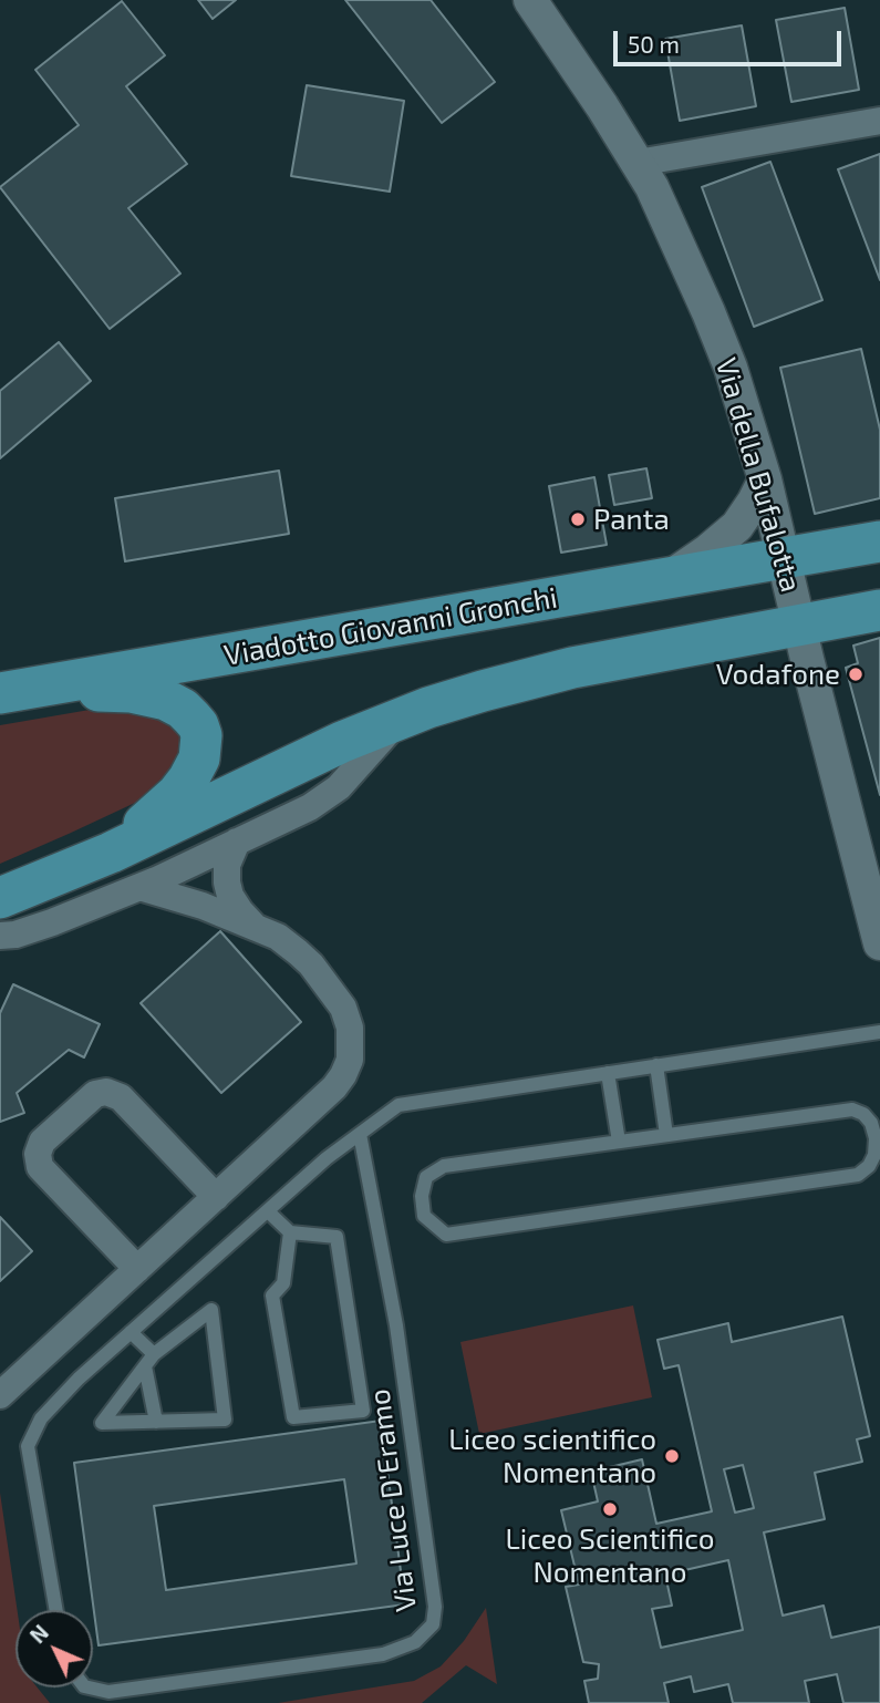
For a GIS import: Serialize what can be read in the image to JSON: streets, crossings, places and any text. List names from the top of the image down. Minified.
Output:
{"streets":{"main road":["Viadotto Giovanni Gronchi"],"street":["Via della Bufalotta"],"lane":["Via Luce D'Eramo"]},"crossings":[["Via della Bufalotta","Viadotto Giovanni Gronchi"]],"places":["Panta","Vodafone","Liceo scientifico Nomentano","Liceo Scientifico Nomentano"],"scale_bar":"50 m","north":"top left"}
